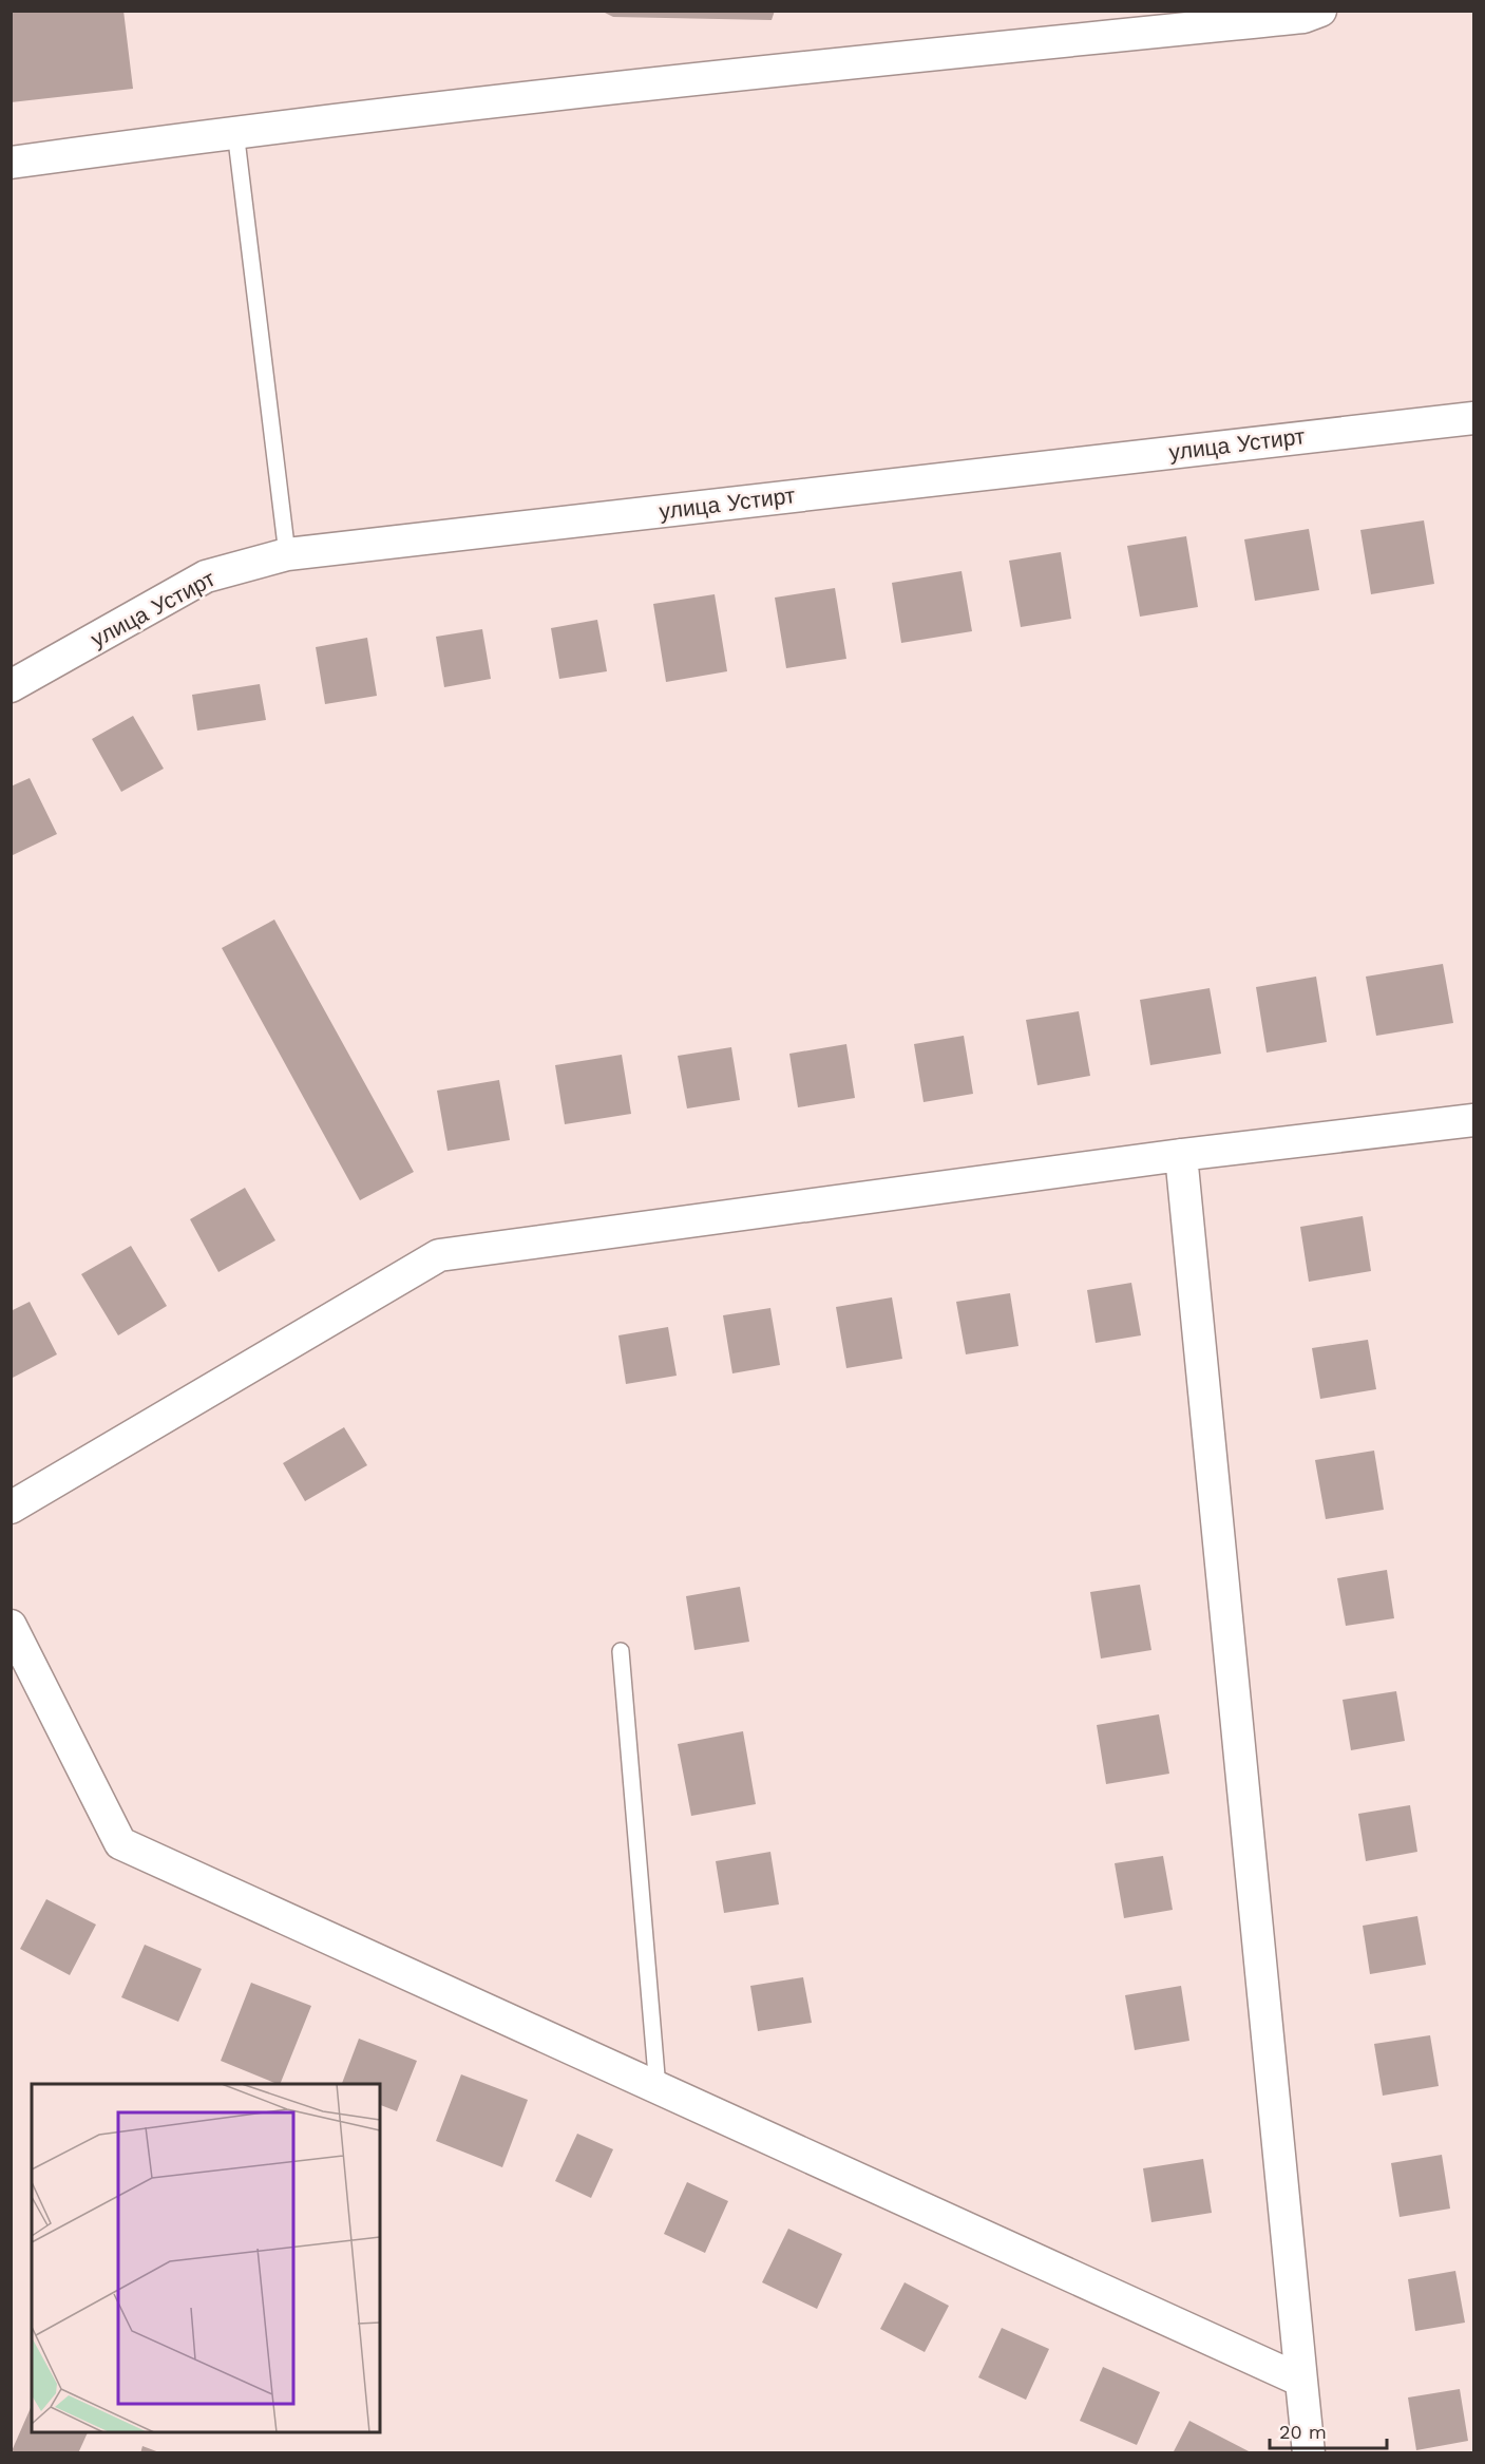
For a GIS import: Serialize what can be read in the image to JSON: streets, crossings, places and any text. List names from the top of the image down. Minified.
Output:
{"streets":{"street":["улица Устирт"]},"scale_bar":"20 m"}
